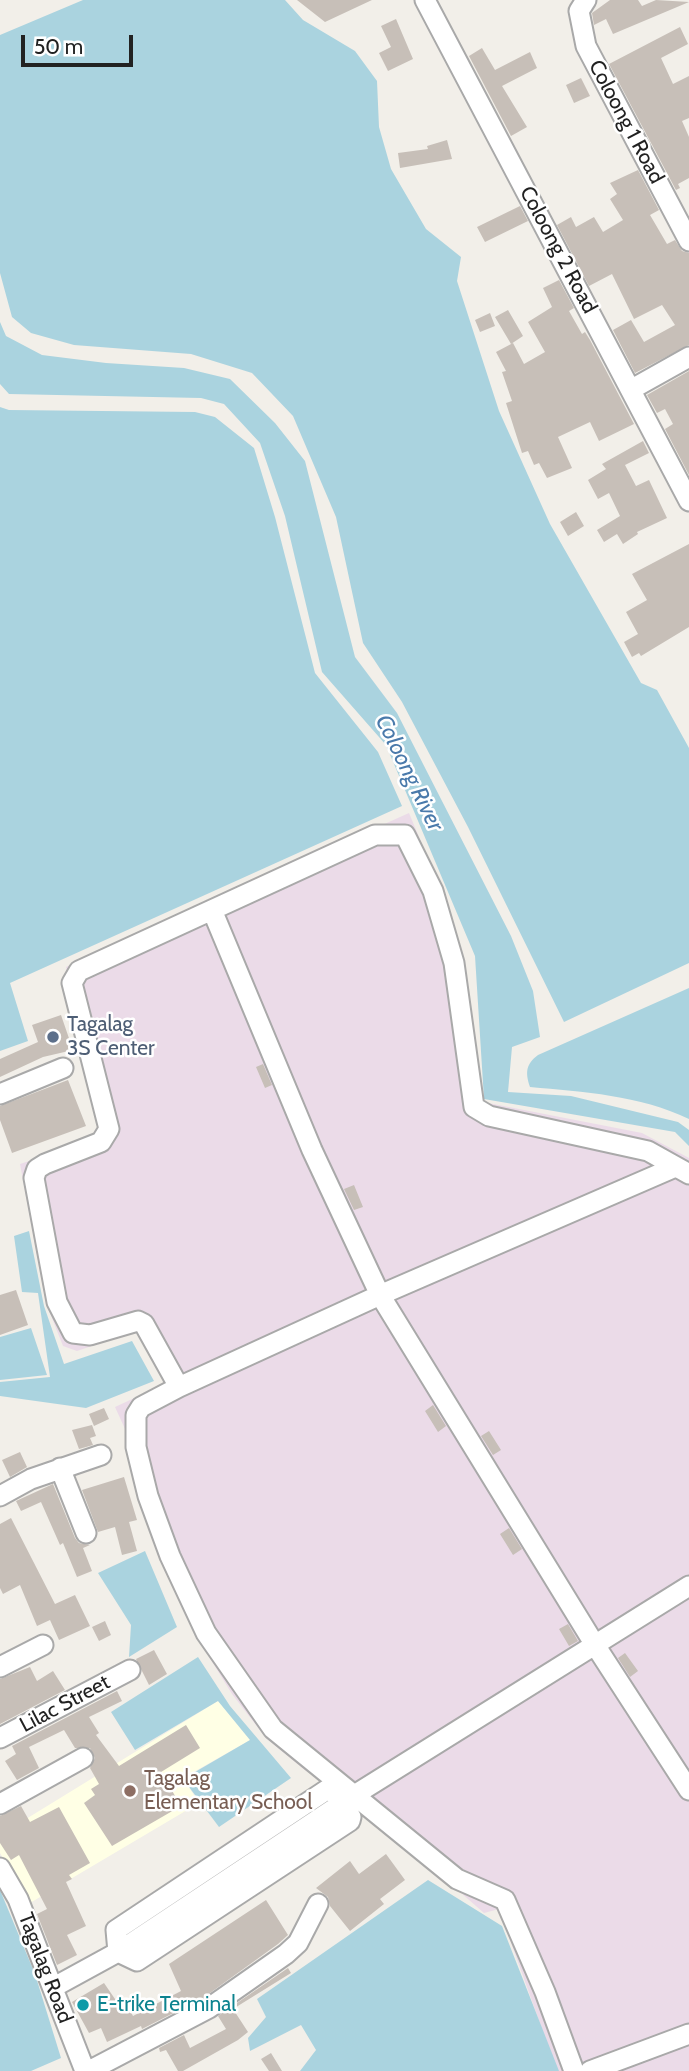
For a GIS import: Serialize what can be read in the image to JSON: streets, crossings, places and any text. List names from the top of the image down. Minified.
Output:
{"streets":{"street":["Coloong 1 Road","Coloong 2 Road","Lilac Street","Tagalag Road"]},"water":["Coloong River"],"places":["Tagalag 3S Center","Tagalag Elementary School","E-trike Terminal"],"scale_bar":"50 m"}
